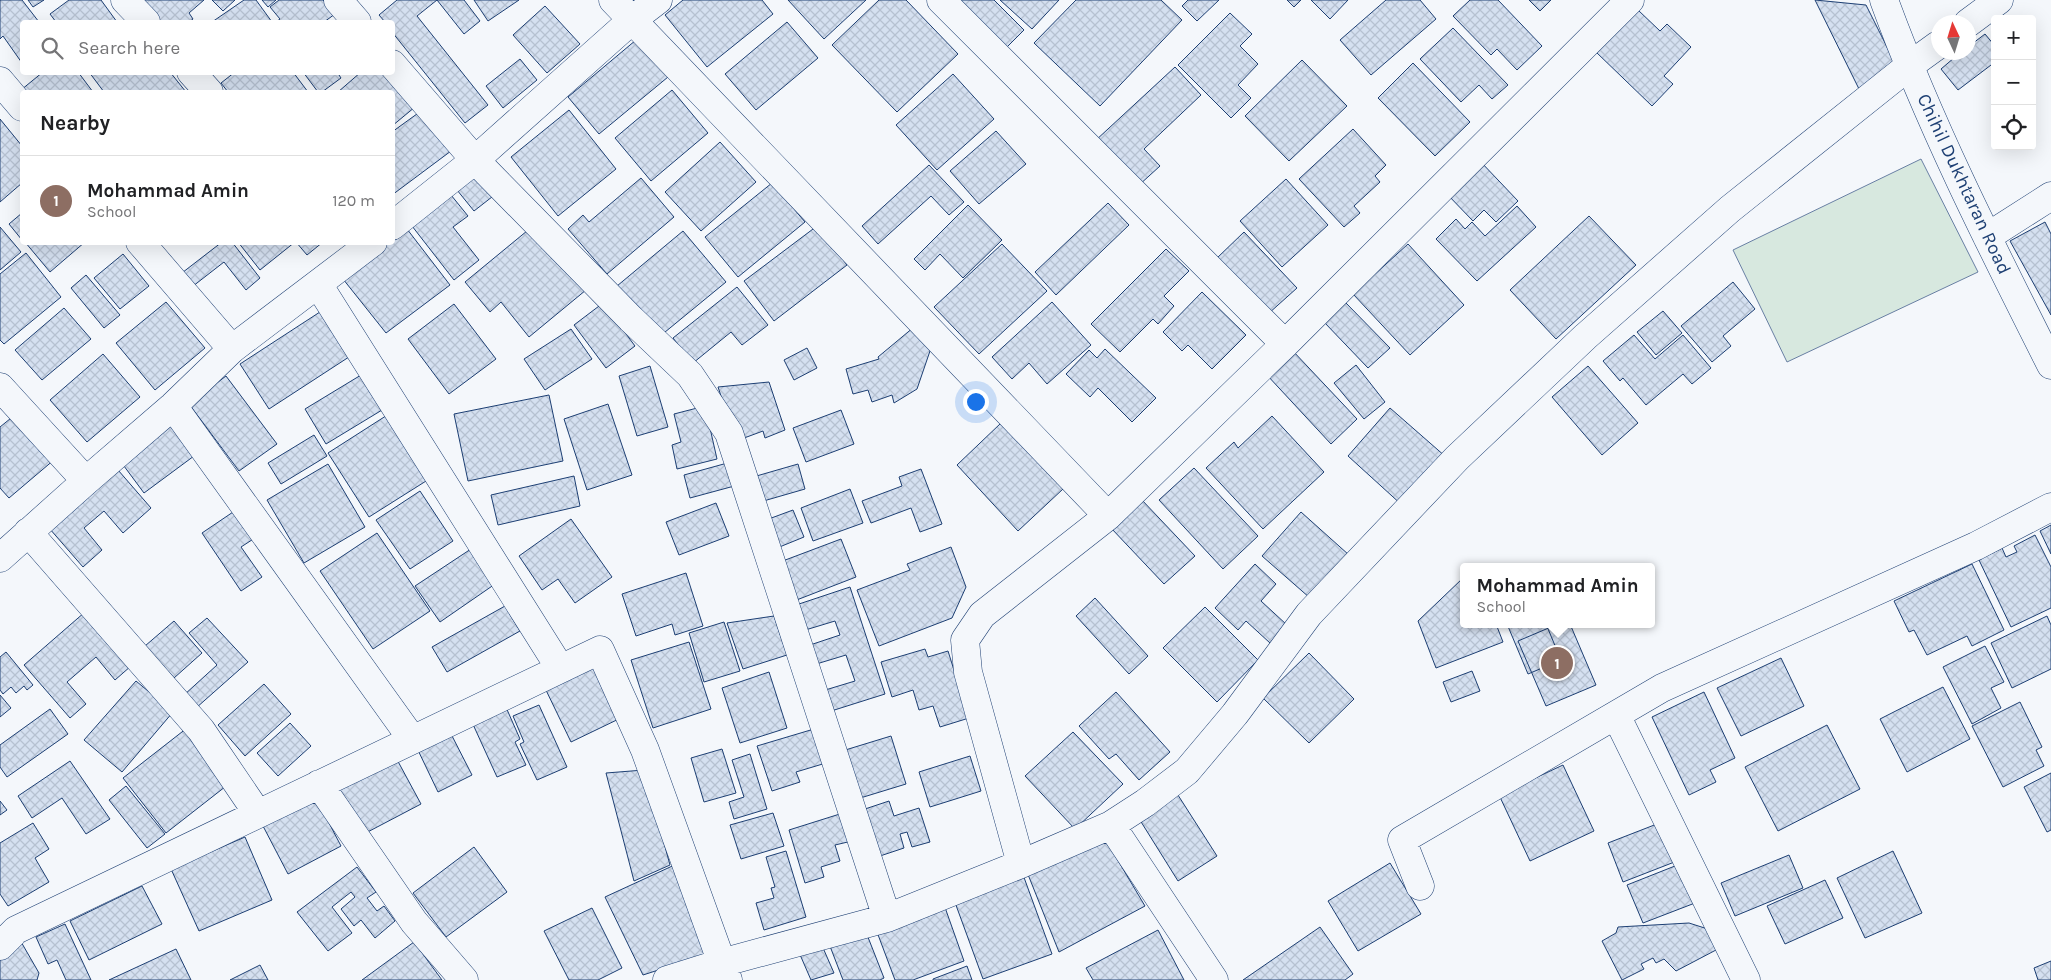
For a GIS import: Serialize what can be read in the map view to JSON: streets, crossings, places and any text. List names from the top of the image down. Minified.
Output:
{"streets":{"street":["Chihil Dukhtaran Road"]},"north":"top","page":{"map_buttons":["+","−"],"search":"Search here","heading":"Nearby","list":[{"mark":"1","name":"Mohammad Amin","note":"School","value":"120 m"}],"popup":["Mohammad Amin","School"],"pins":"1"}}
